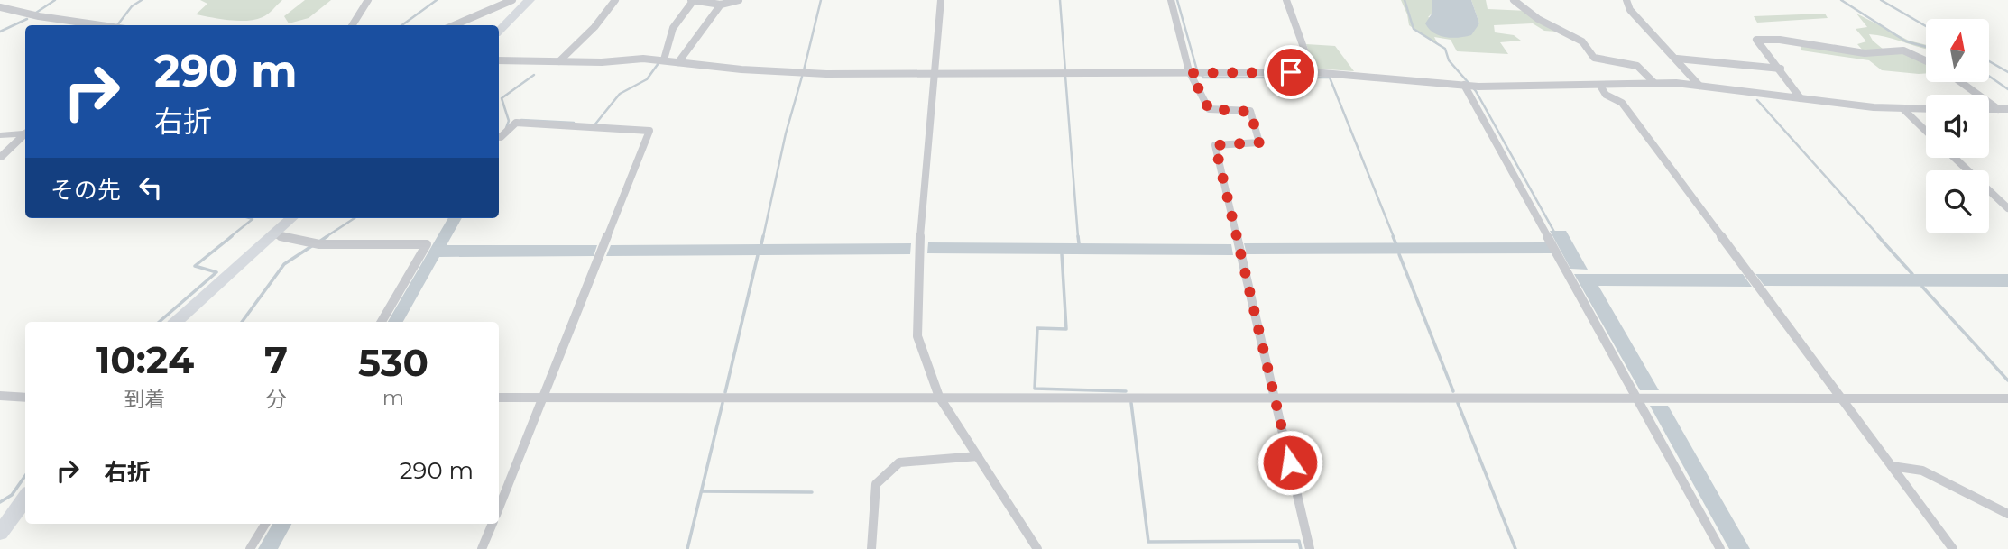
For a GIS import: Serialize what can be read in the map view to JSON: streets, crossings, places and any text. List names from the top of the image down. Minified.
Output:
{"north":"top","page":{"turn":["290 m","右折"],"then":"その先","eta":["10:24","到着","7","分","530","m"],"list":[{"name":"右折","value":"290 m"}]}}
